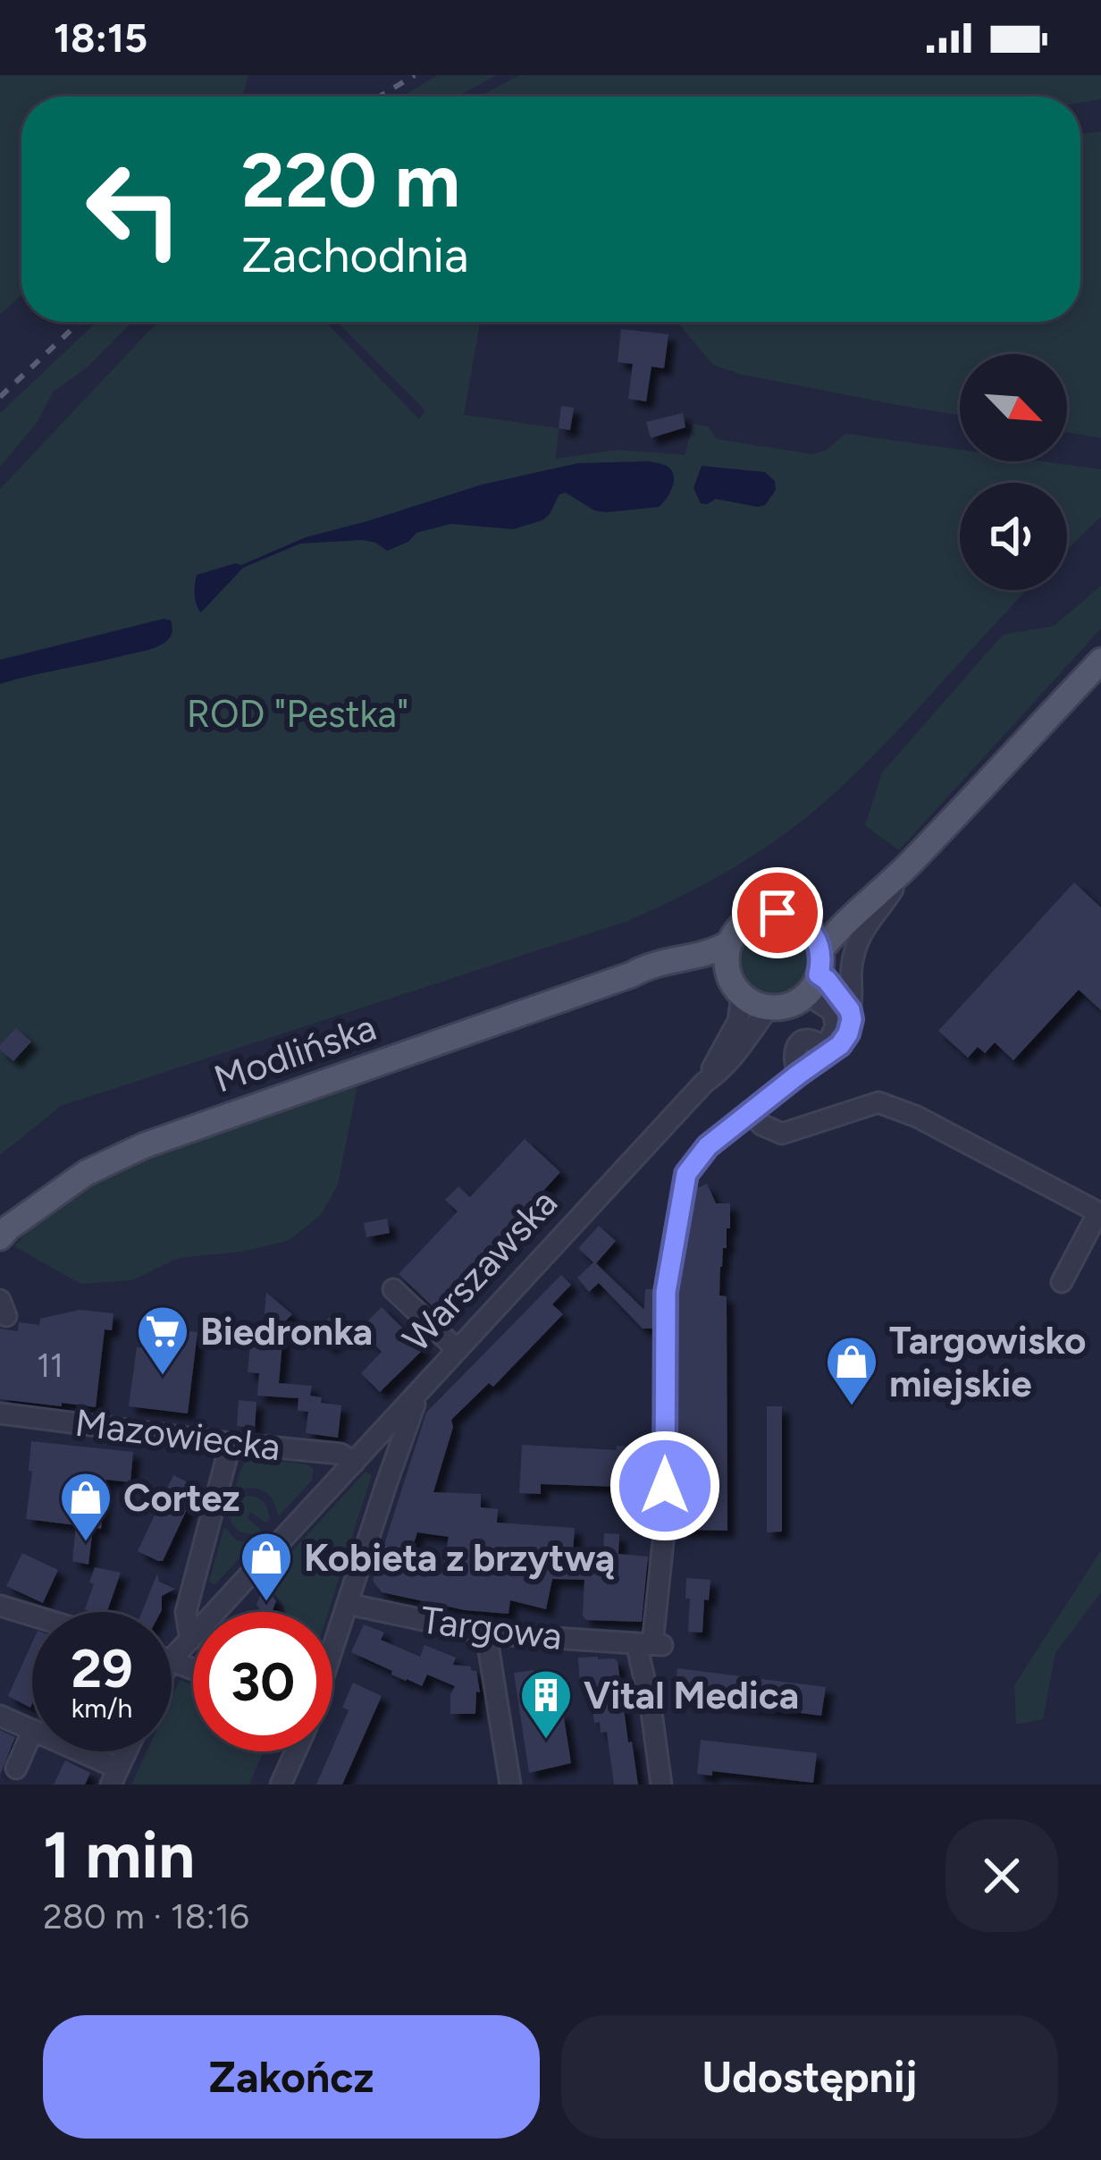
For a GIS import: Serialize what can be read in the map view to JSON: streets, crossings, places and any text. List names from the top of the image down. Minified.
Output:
{"streets":{"main road":["Modlińska"],"street":["Warszawska","Mazowiecka","Targowa"]},"crossings":[["Modlińska","Warszawska"],["Warszawska","Mazowiecka"]],"parks":["ROD \"Pestka\""],"places":{"supermarket":["Biedronka"],"shop":["Targowisko miejskie","Cortez","Kobieta z brzytwą"],"building":["Vital Medica"]},"house_numbers":["11"],"north":"bottom right","page":{"status":"18:15","turn":["220 m","Zachodnia"],"speed":"29 km/h","limit":"30","heading":["1 min","280 m · 18:16"],"buttons":["Zakończ","Udostępnij"]}}
